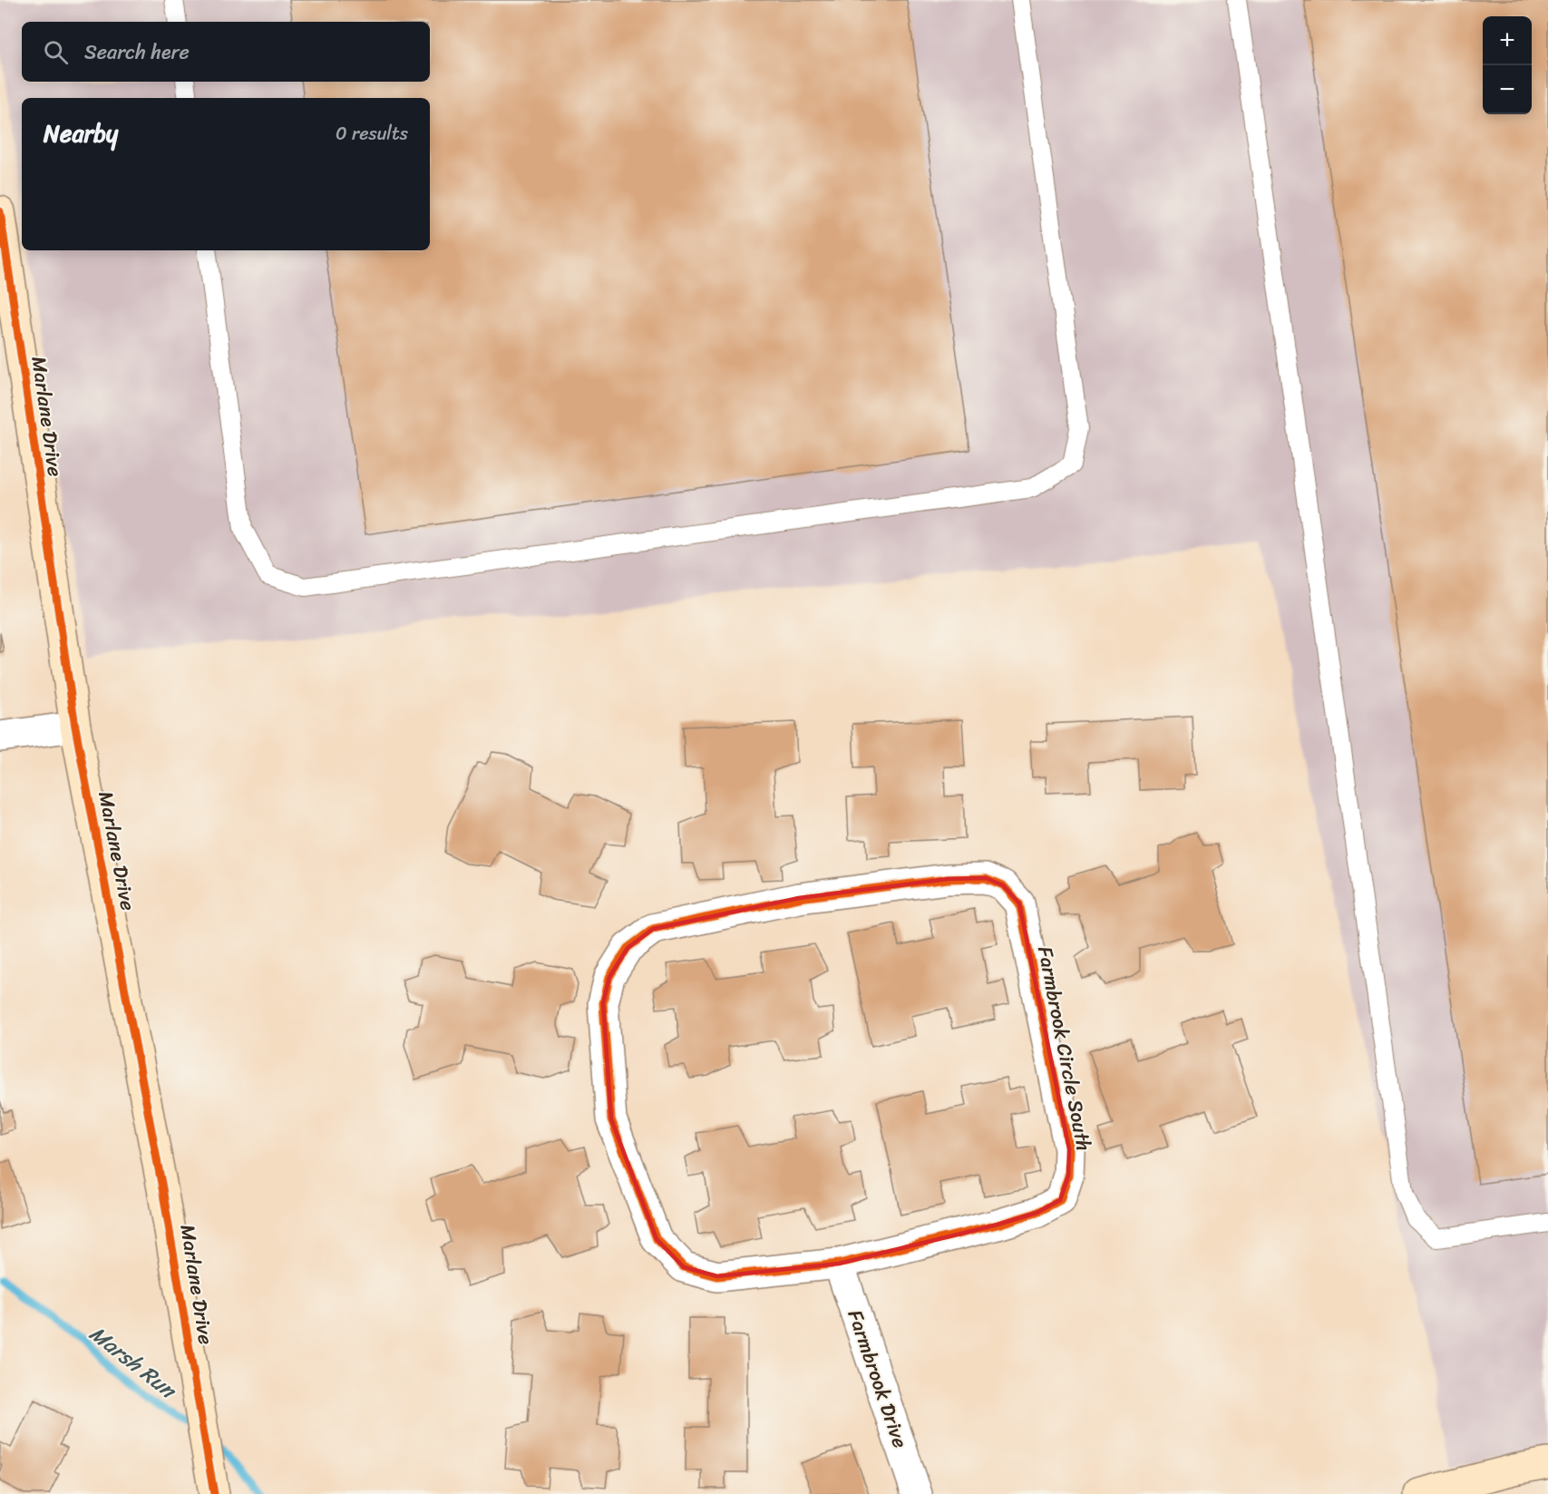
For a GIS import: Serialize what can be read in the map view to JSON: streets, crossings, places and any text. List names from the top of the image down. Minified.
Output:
{"streets":{"street":["Marlane Drive","Farmbrook Circle South","Farmbrook Drive"]},"crossings":[["Farmbrook Circle South","Farmbrook Drive"]],"water":["Marsh Run"],"page":{"map_buttons":["+","−"],"search":"Search here","heading":["Nearby","0 results"]}}
